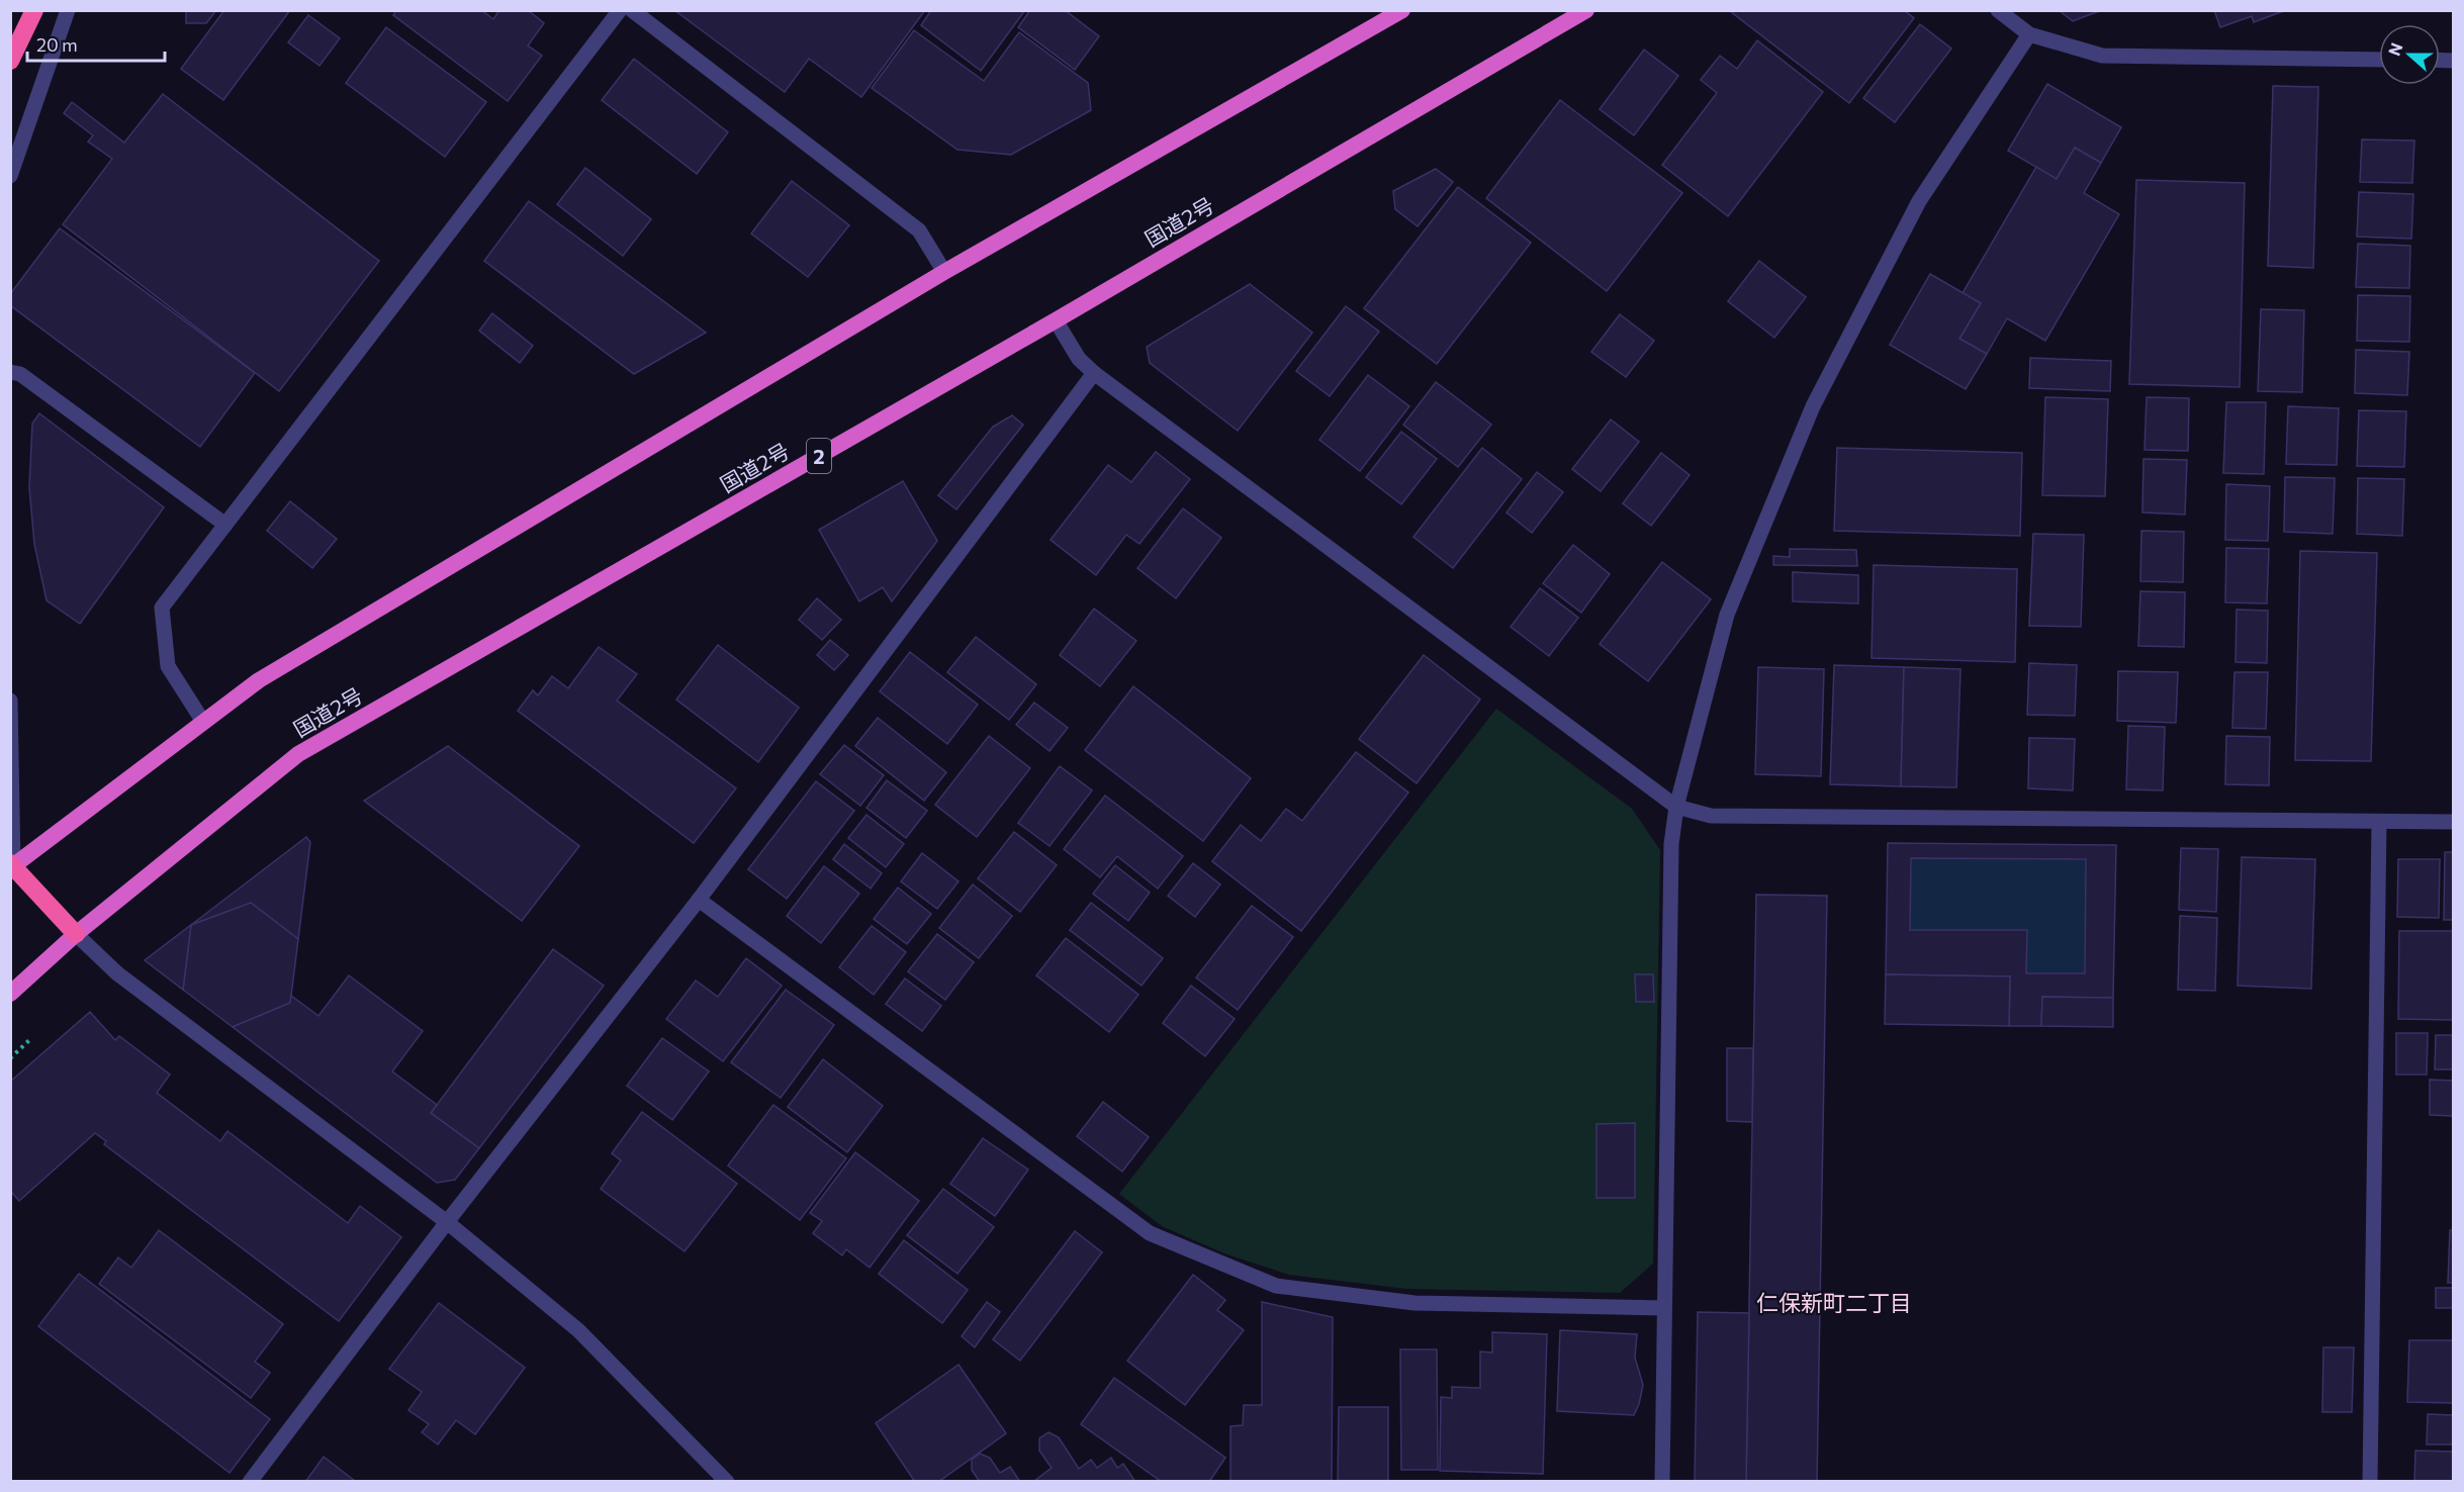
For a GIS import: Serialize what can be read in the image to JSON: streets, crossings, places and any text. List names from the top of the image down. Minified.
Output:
{"streets":{"highway":["国道2号","2"]},"districts":["仁保新町二丁目"],"scale_bar":"20 m","north":"left"}
